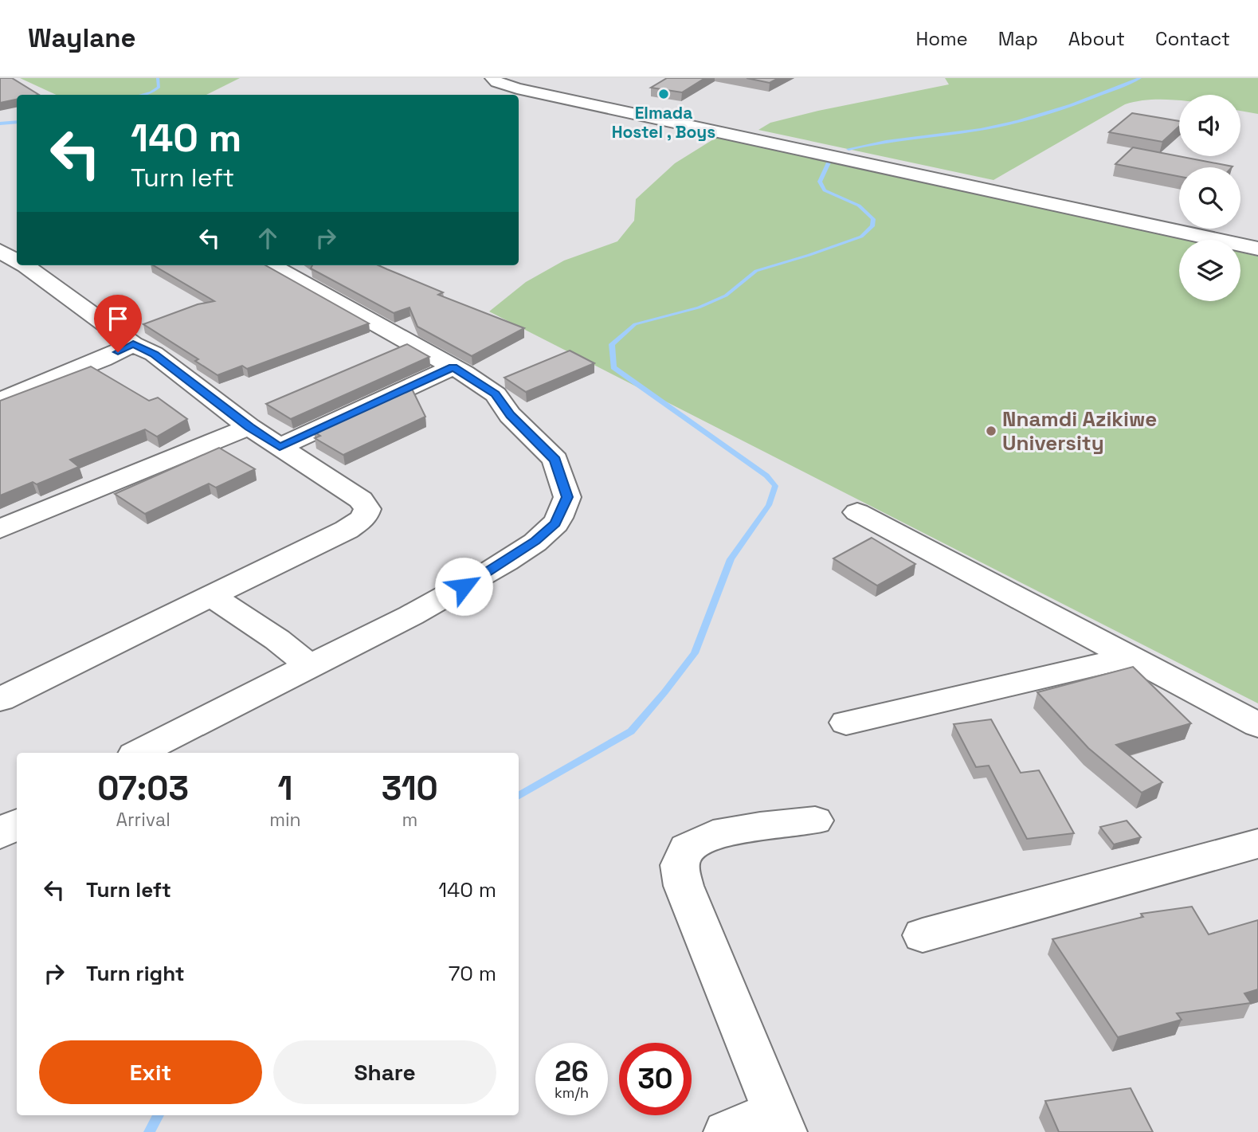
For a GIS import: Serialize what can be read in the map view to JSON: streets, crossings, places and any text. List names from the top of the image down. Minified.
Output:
{"places":["Elmada Hostel , Boys","Nnamdi Azikiwe University"],"page":{"header":"Waylane","nav":["Home","Map","About","Contact"],"turn":["140 m","Turn left"],"eta":["07:03","Arrival","1","min","310","m"],"list":[{"name":"Turn left","value":"140 m"},{"name":"Turn right","value":"70 m"}],"buttons":["Exit","Share"],"speed":"26 km/h","limit":"30"}}
